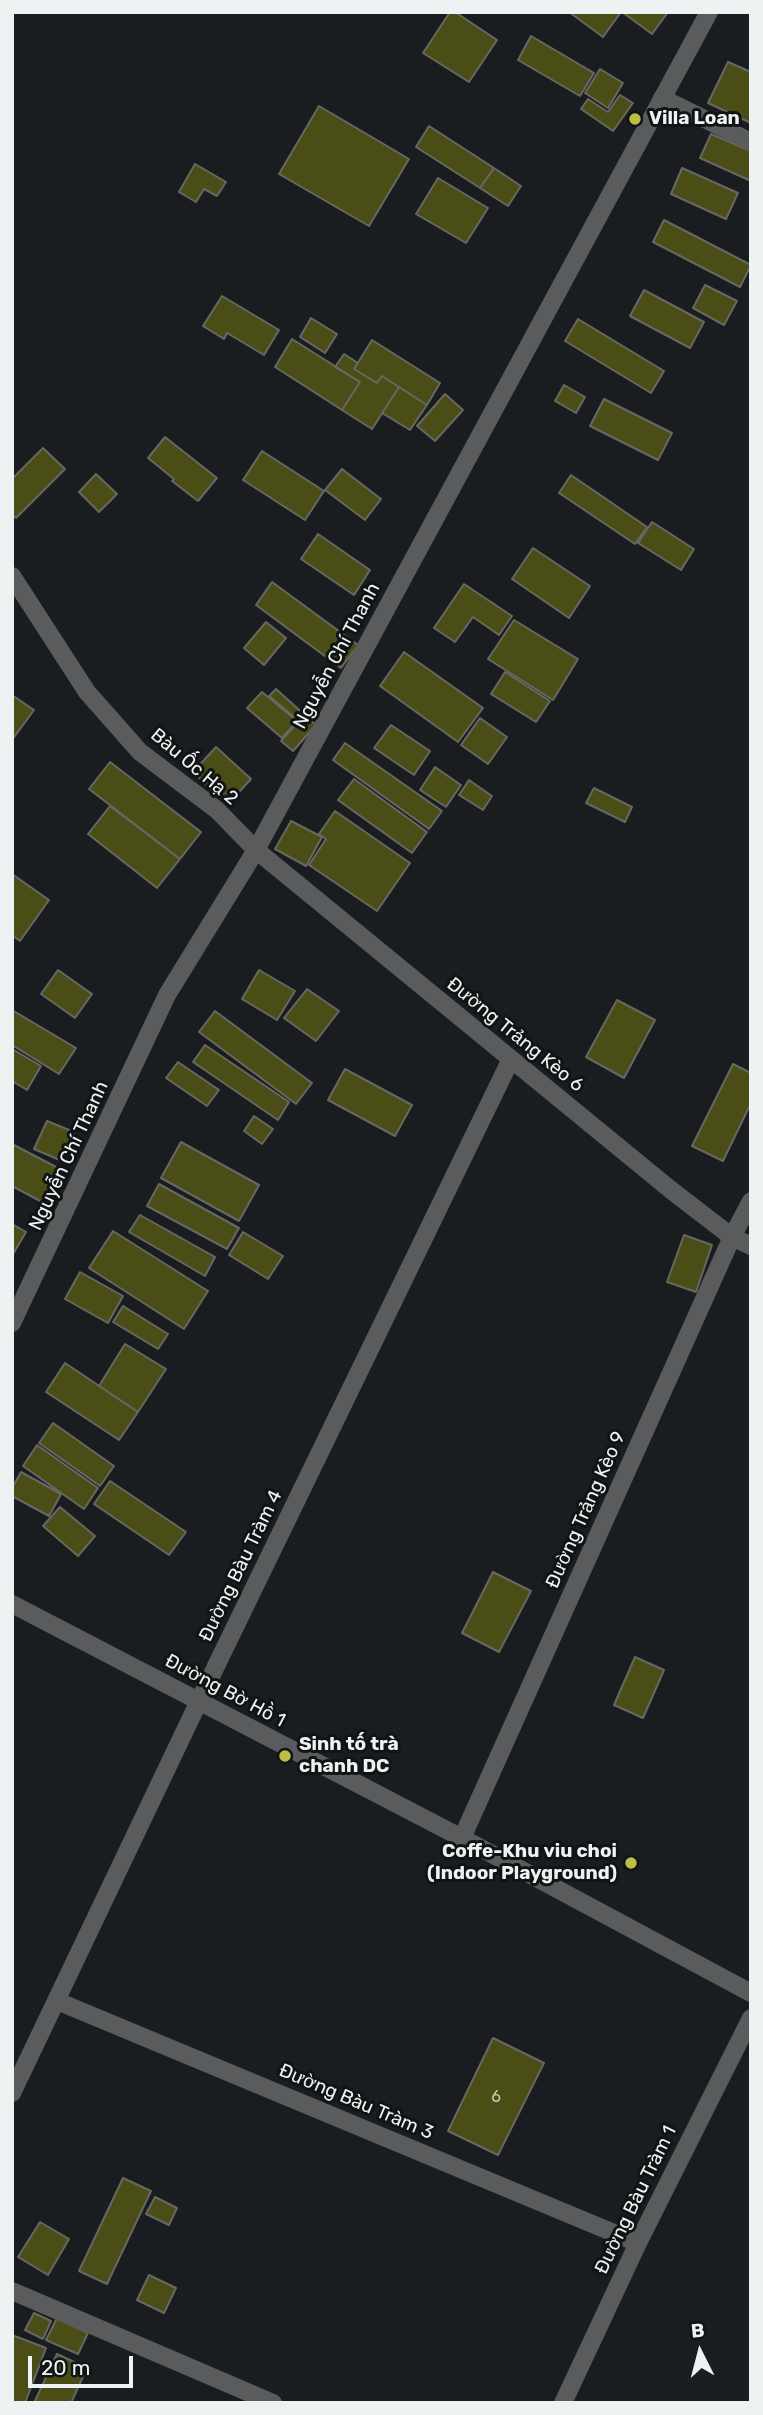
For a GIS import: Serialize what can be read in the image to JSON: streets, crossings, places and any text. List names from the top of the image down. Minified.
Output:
{"streets":{"street":["Nguyễn Chí Thanh","Bàu Ốc Hạ 2","Đường Trảng Kèo 6","Đường Trảng Kèo 9","Đường Bàu Tràm 4","Đường Bờ Hồ 1","Đường Bàu Tràm 3","Đường Bàu Tràm 1"]},"crossings":[["Nguyễn Chí Thanh","Bàu Ốc Hạ 2"],["Nguyễn Chí Thanh","Đường Trảng Kèo 6"],["Bàu Ốc Hạ 2","Đường Trảng Kèo 6"],["Đường Trảng Kèo 6","Đường Trảng Kèo 9"],["Đường Trảng Kèo 6","Đường Bàu Tràm 4"],["Đường Trảng Kèo 9","Đường Bờ Hồ 1"],["Đường Bàu Tràm 4","Đường Bờ Hồ 1"],["Đường Bàu Tràm 4","Đường Bàu Tràm 3"],["Đường Bàu Tràm 3","Đường Bàu Tràm 1"]],"places":["Villa Loan","Sinh tố trà chanh DC","Coffe-Khu viu choi (Indoor Playground)"],"house_numbers":["6"],"scale_bar":"20 m","north":"top"}
